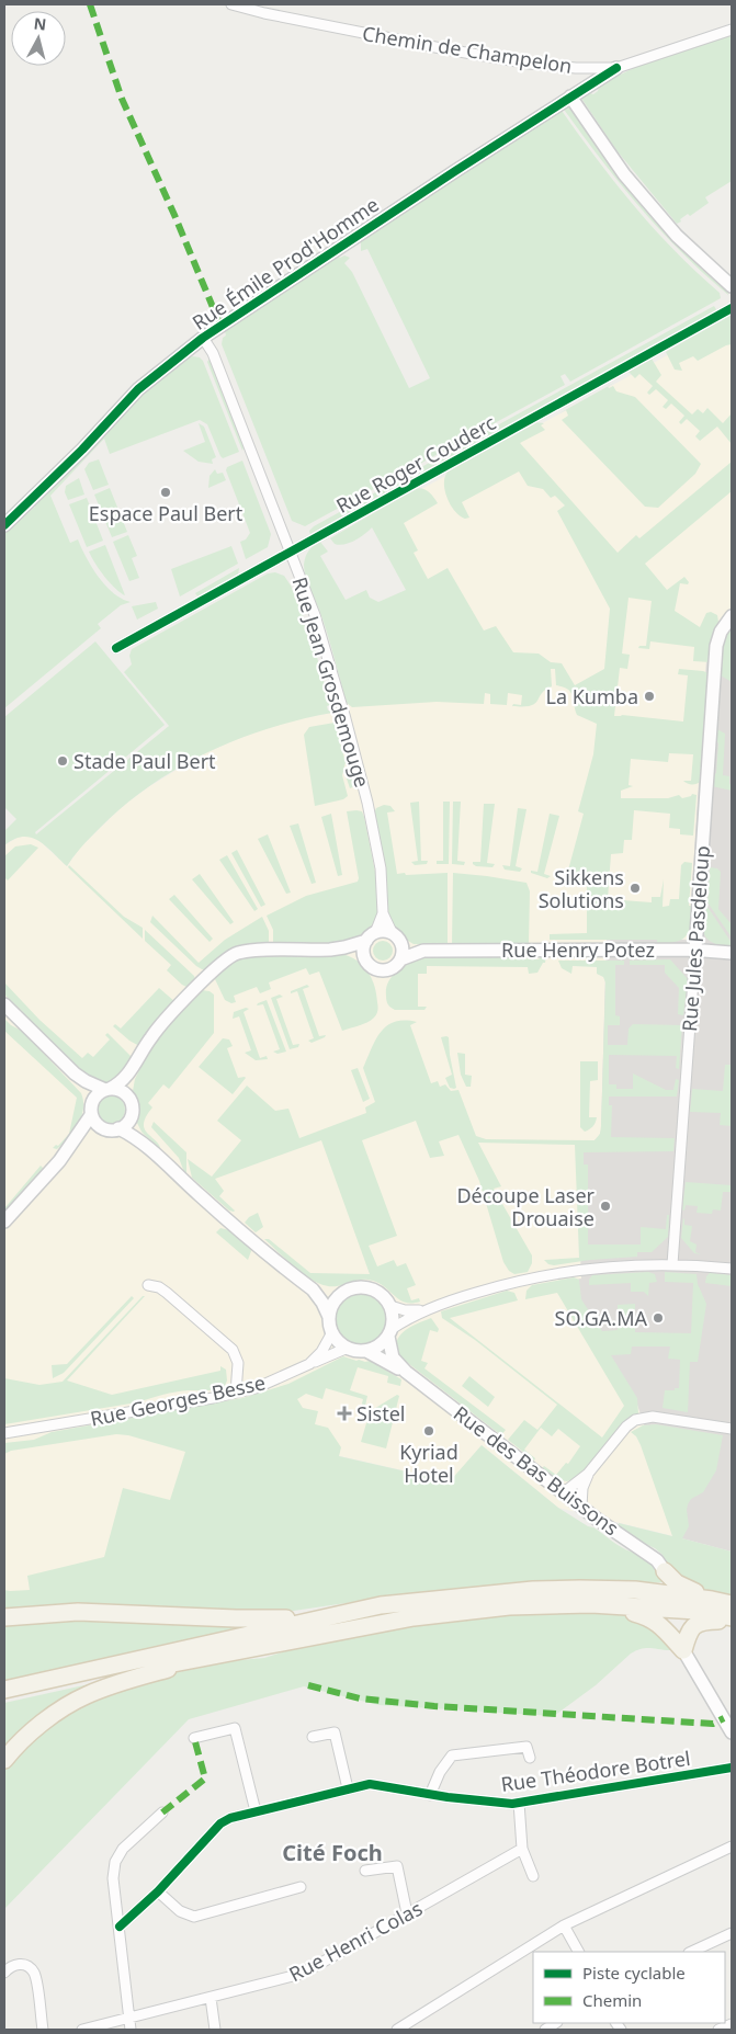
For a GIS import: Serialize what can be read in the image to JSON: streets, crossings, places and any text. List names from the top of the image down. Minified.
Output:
{"streets":{"street":["Chemin de Champelon","Rue Émile Prod'Homme","Rue Roger Couderc","Rue Jean Grosdemouge","Rue Jules Pasdeloup","Rue Henry Potez","Rue Georges Besse","Rue des Bas Buissons","Rue Théodore Botrel","Rue Henri Colas"]},"crossings":[["Chemin de Champelon","Rue Émile Prod'Homme"],["Rue Émile Prod'Homme","Rue Jean Grosdemouge"],["Rue Roger Couderc","Rue Jean Grosdemouge"],["Rue Jules Pasdeloup","Rue Henry Potez"],["Rue Georges Besse","Rue des Bas Buissons"]],"districts":["Cité Foch"],"places":{"other":["Espace Paul Bert","La Kumba","Stade Paul Bert","Sikkens Solutions","Découpe Laser Drouaise","SO.GA.MA","Kyriad Hotel"],"health":["Sistel"]},"legend":["Piste cyclable","Chemin"],"north":"top"}
